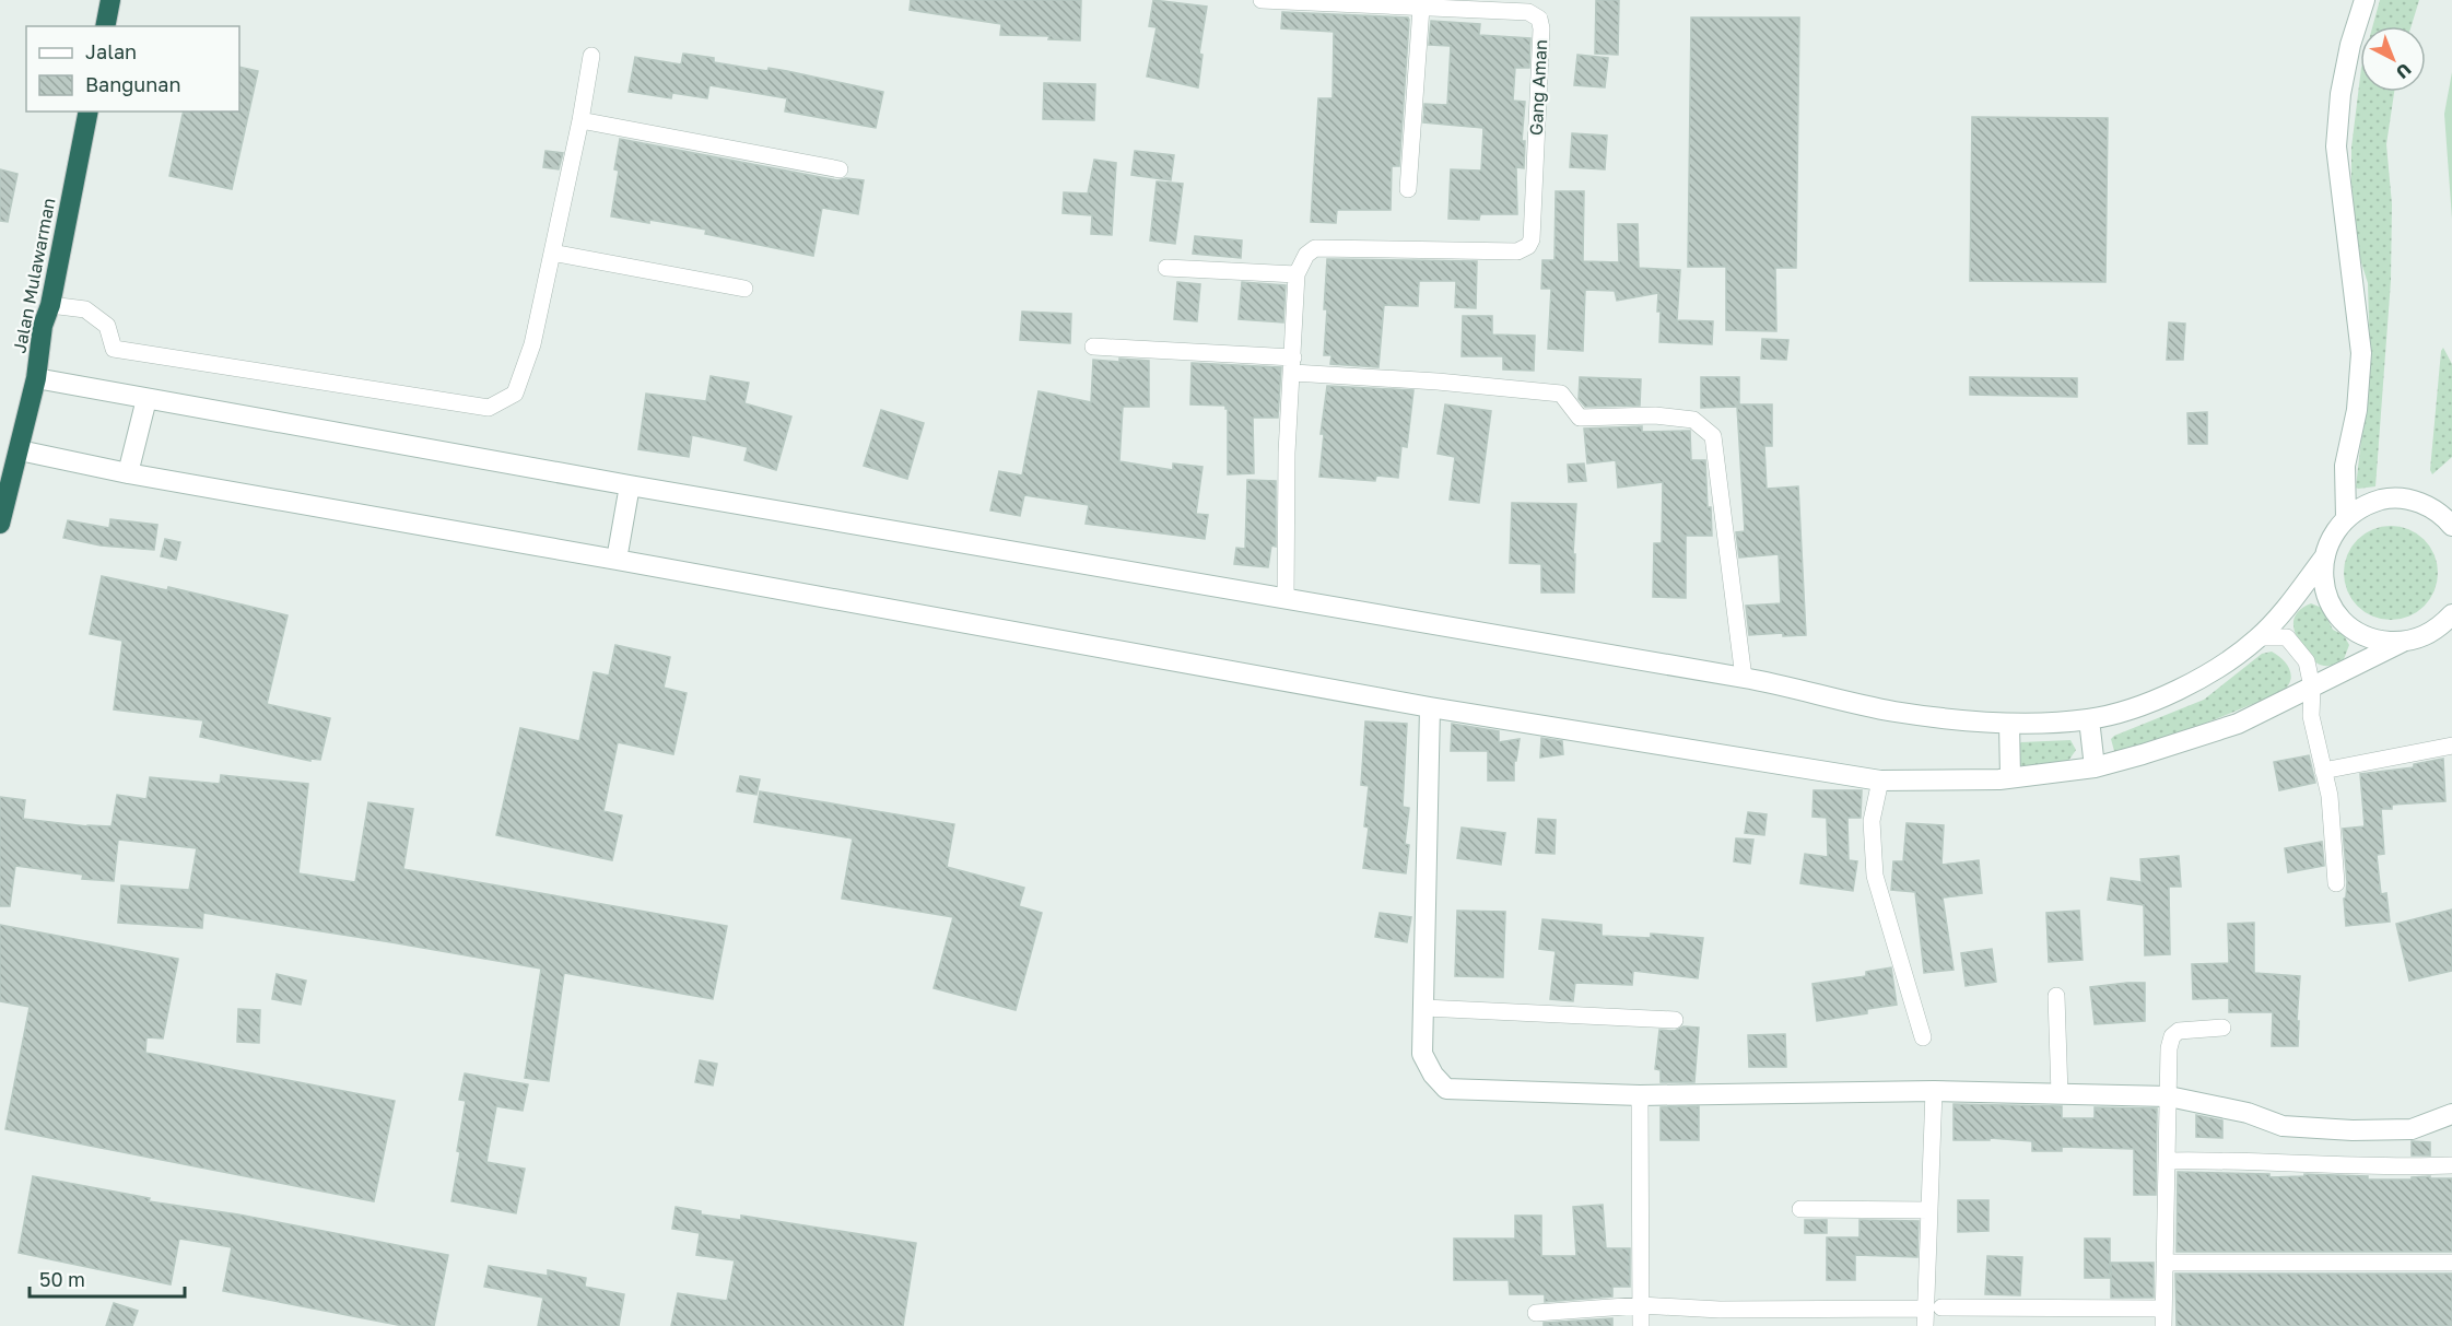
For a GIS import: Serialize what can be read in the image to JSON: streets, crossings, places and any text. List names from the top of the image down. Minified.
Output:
{"streets":{"highway":["Jalan Mulawarman"],"street":["Gang Aman"]},"legend":["Jalan","Bangunan"],"scale_bar":"50 m","north":"bottom right"}
